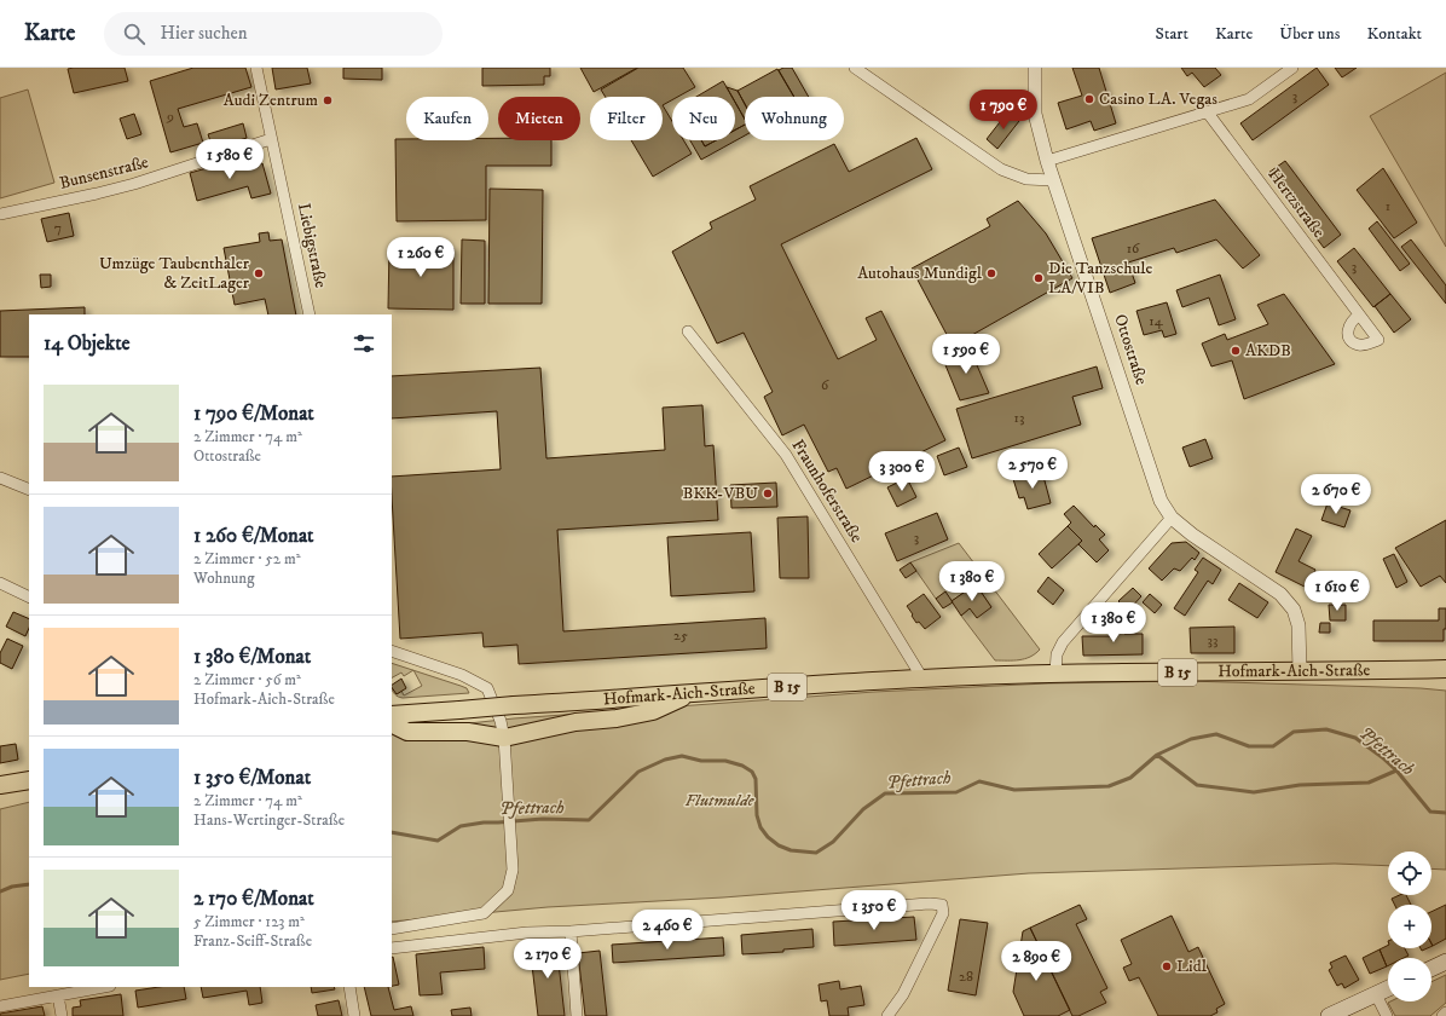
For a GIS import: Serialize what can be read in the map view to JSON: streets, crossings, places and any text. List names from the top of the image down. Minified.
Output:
{"streets":{"main road":["Hofmark-Aich-Straße","B 15"],"street":["Bunsenstraße","Hertzstraße","Liebigstraße","Ottostraße","Fraunhoferstraße"]},"crossings":[["Bunsenstraße","Liebigstraße"],["Ottostraße","Hofmark-Aich-Straße"],["Fraunhoferstraße","Hofmark-Aich-Straße"]],"water":["Pfettrach"],"parks":["Flutmulde"],"places":["Casino LA. Vegas","Audi Zentrum","Umzüge Taubenthaler & ZeitLager","Autohaus Mundigl","Die Tanzschule LA/VIB","AKDB","BKK-VBU","Lidl"],"house_numbers":["3","9","1","7","16","3","14","6","13","3","25","33","28"],"page":{"header":"Karte","search":"Hier suchen","nav":["Start","Karte","Über uns","Kontakt"],"price":["1 790 €","1 580 €","1 260 €","1 590 €","2 570 €","3 300 €","2 670 €","1 380 €","1 610 €","1 380 €","1 350 €","2 460 €","2 170 €","2 890 €"],"chip":["Kaufen","Mieten","Filter","Neu","Wohnung"],"heading":"14 Objekte","list":[{"name":"1 790 €/Monat","note":"2 Zimmer · 74 m² · Ottostraße"},{"name":"1 260 €/Monat","note":"2 Zimmer · 52 m² · Wohnung"},{"name":"1 380 €/Monat","note":"2 Zimmer · 56 m² · Hofmark-Aich-Straße"},{"name":"1 350 €/Monat","note":"2 Zimmer · 74 m² · Hans-Wertinger-Straße"},{"name":"2 170 €/Monat","note":"5 Zimmer · 123 m² · Franz-Seiff-Straße"}],"map_buttons":["+","−"]}}
